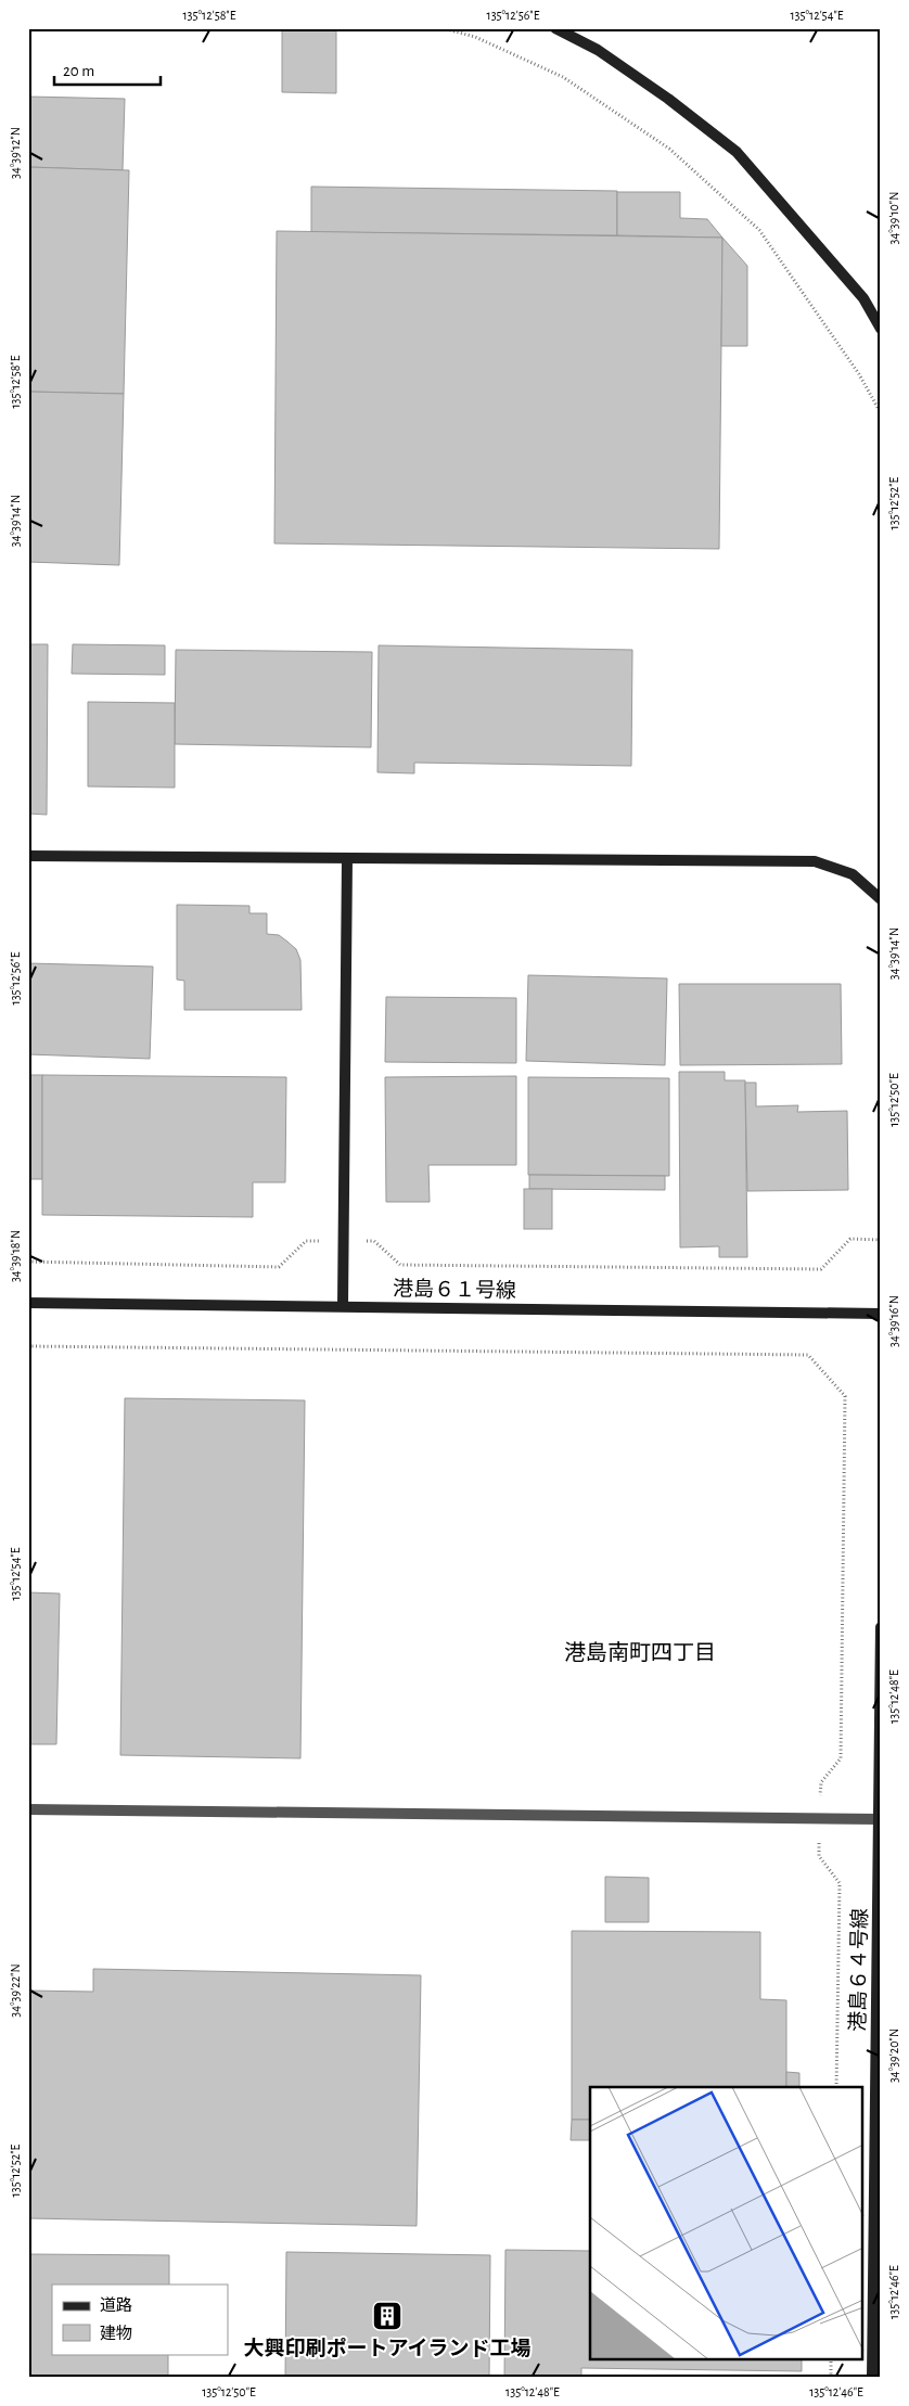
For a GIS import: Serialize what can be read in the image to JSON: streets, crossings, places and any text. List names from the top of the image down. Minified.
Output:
{"streets":{"street":["港島６１号線","港島６４号線"]},"districts":["港島南町四丁目"],"places":{"building":["大興印刷ポートアイランド工場"]},"legend":["道路","建物"],"scale_bar":"20 m","coordinates":["135°12'58\"E","135°12'56\"E","135°12'54\"E","34°39'12\"N","34°39'10\"N","135°12'52\"E","34°39'14\"N","135°12'50\"E","34°39'18\"N","34°39'16\"N","135°12'48\"E","34°39'22\"N","34°39'20\"N","135°12'46\"E"]}
